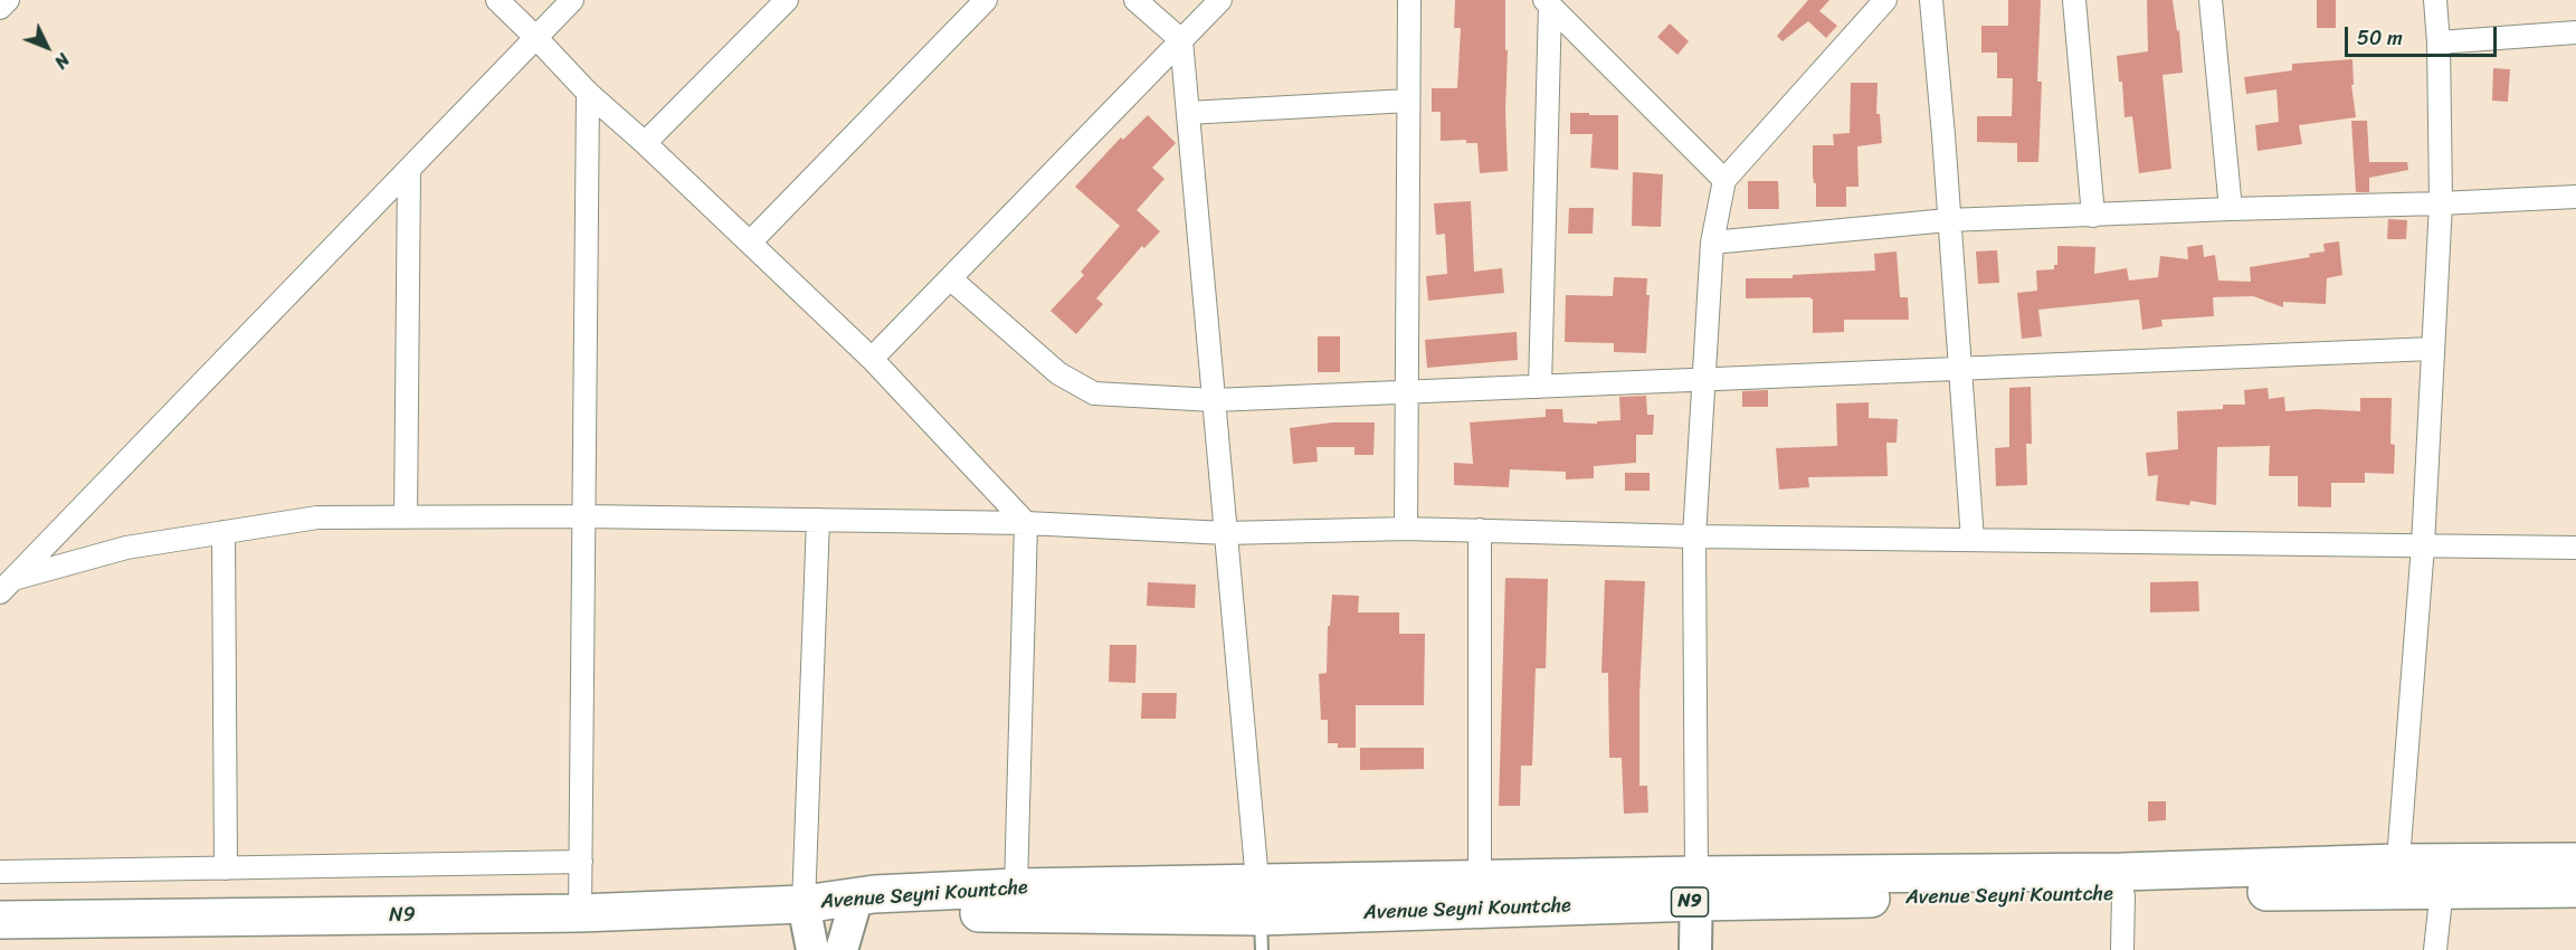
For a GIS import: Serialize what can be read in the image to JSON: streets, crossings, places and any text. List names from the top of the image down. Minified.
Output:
{"streets":{"highway":["Avenue Seyni Kountche","N9"]},"crossings":[["Avenue Seyni Kountche","N9"]],"scale_bar":"50 m","north":"bottom right"}
